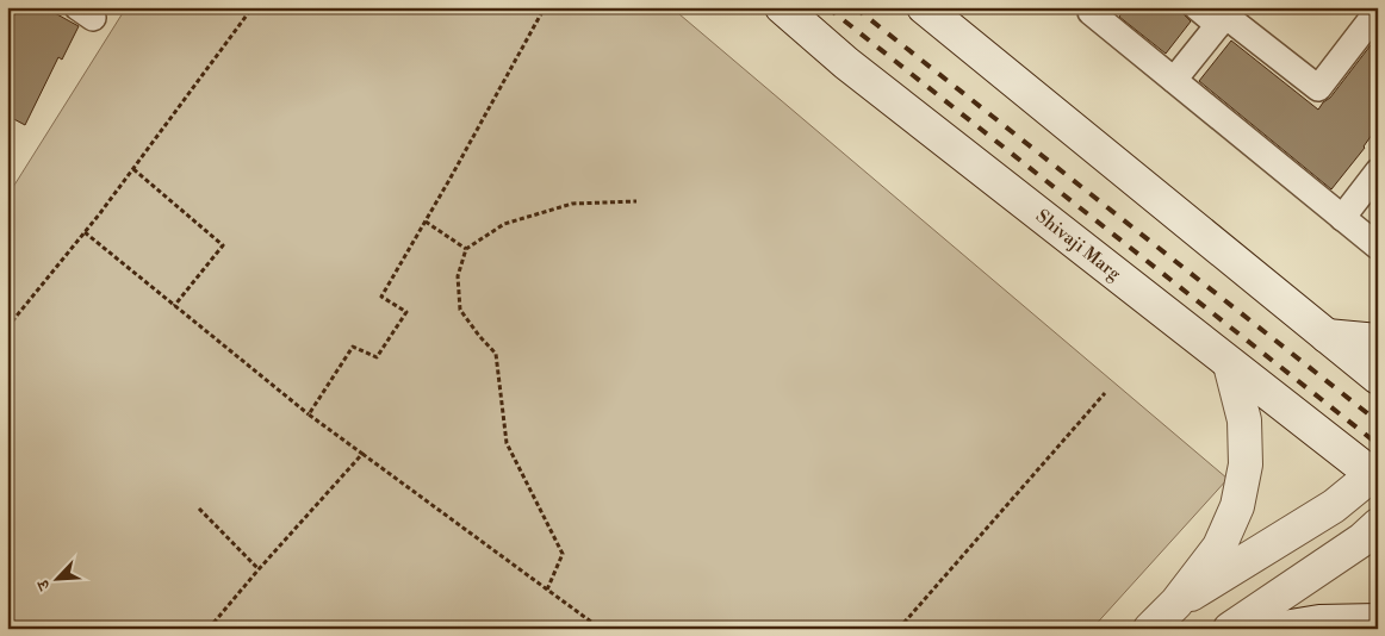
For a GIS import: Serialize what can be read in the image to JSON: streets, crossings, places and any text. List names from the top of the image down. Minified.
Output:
{"streets":{"main road":["Shivaji Marg"]},"north":"bottom left"}
